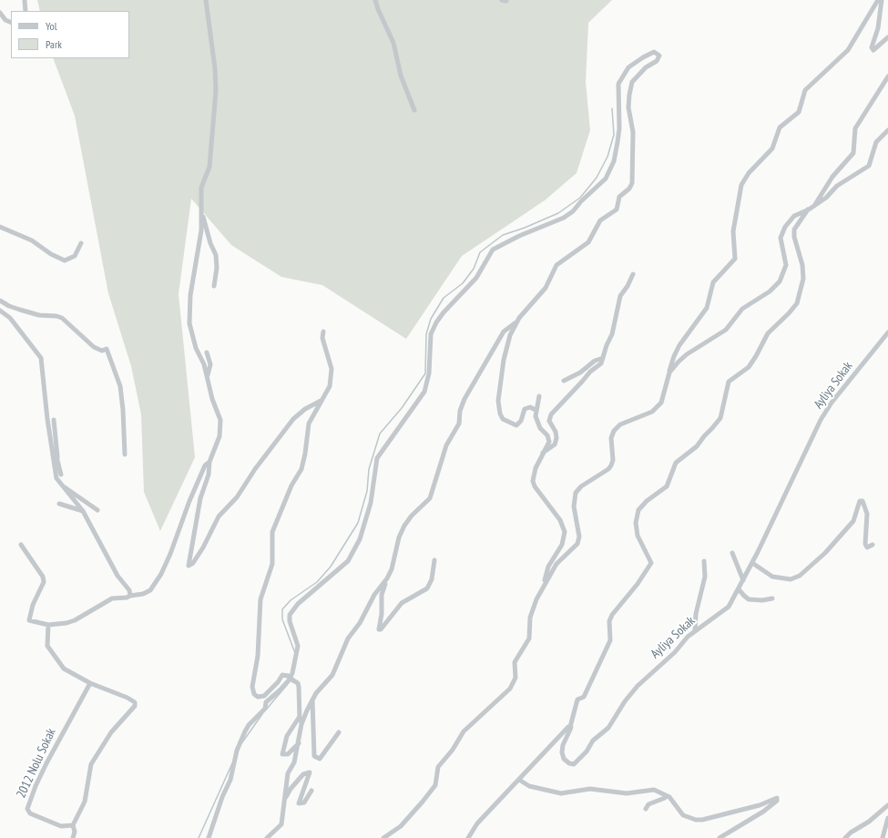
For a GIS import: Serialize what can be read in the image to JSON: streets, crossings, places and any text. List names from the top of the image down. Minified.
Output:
{"streets":{"street":["Ayliya Sokak","2012 Nolu Sokak"]},"legend":["Yol","Park"]}
